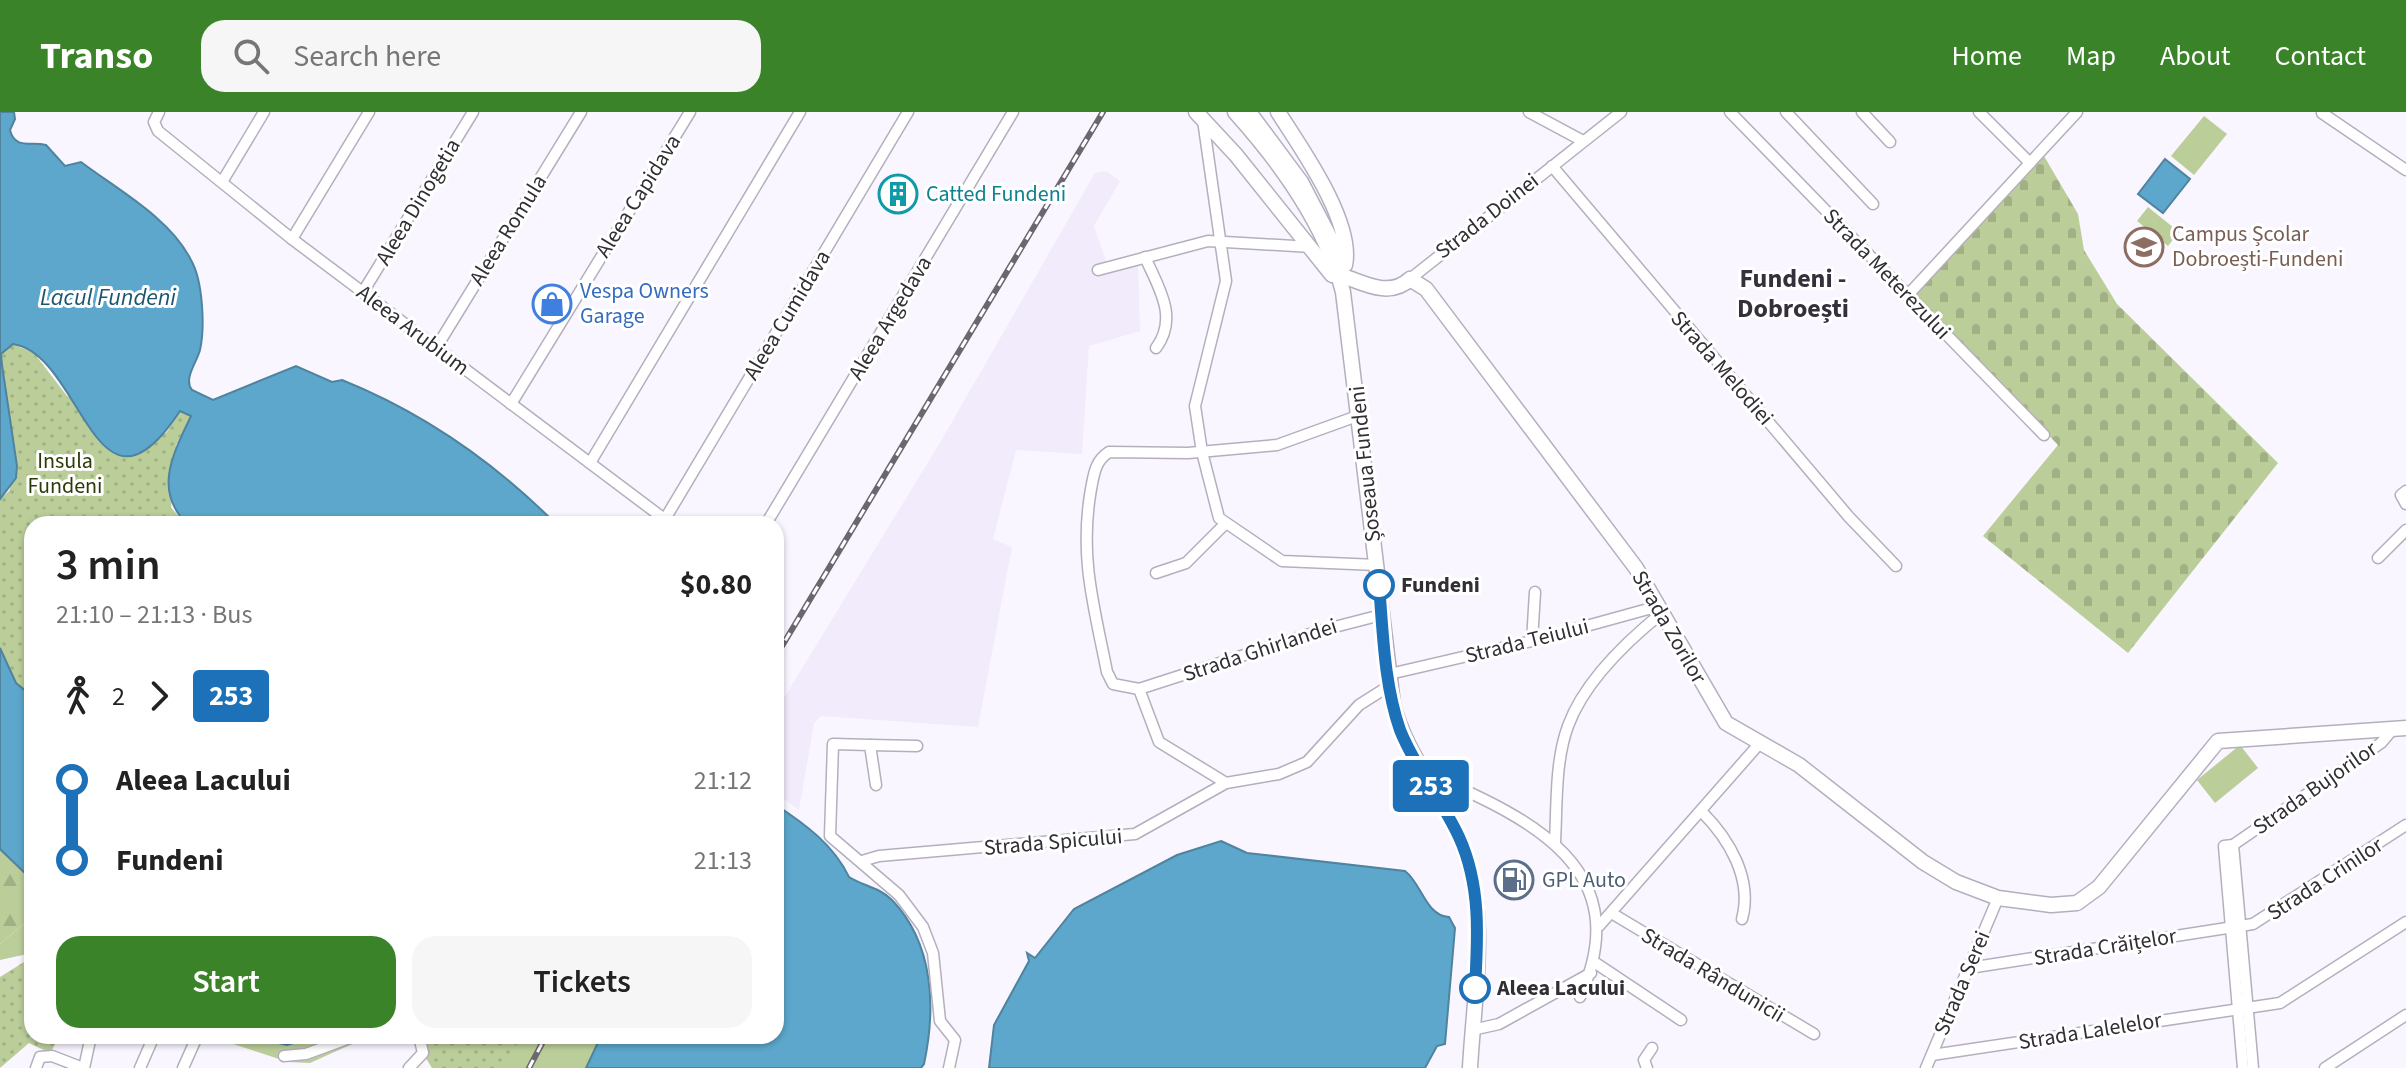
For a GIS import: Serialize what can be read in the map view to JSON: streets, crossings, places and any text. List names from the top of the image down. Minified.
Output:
{"streets":{"main road":["Strada Doinei","Șoseaua Fundeni","Strada Zorilor"],"street":["Aleea Capidava","Aleea Dinogetia","Aleea Romula","Strada Meterezului","Aleea Cumidava","Aleea Argedava","Aleea Arubium","Strada Melodiei","Strada Teiului","Strada Ghirlandei","Strada Bujorilor","Strada Spicului","Strada Crinilor","Strada Crăițelor","Strada Rândunicii","Strada Serei","Strada Lalelelor"]},"crossings":[["Aleea Capidava","Aleea Arubium"],["Aleea Dinogetia","Aleea Arubium"],["Strada Doinei","Strada Melodiei"],["Strada Doinei","Șoseaua Fundeni"],["Strada Doinei","Strada Zorilor"],["Aleea Romula","Aleea Arubium"],["Șoseaua Fundeni","Strada Teiului"],["Șoseaua Fundeni","Strada Ghirlandei"],["Șoseaua Fundeni","Strada Spicului"],["Strada Zorilor","Strada Teiului"],["Strada Zorilor","Strada Bujorilor"],["Strada Zorilor","Strada Serei"],["Strada Teiului","Strada Spicului"],["Strada Bujorilor","Strada Crinilor"],["Strada Bujorilor","Strada Crăițelor"],["Strada Crinilor","Strada Crăițelor"],["Strada Crăițelor","Strada Serei"],["Strada Serei","Strada Lalelelor"]],"districts":["Fundeni - Dobroești"],"water":["Lacul Fundeni"],"parks":["Insula Fundeni"],"places":{"building":["Catted Fundeni"],"school or university":["Campus Școlar Dobroești-Fundeni"],"shop":["Vespa Owners Garage"],"other":["Fundeni","Aleea Lacului"],"fuel station":["GPL Auto"]},"lines":["bus line 253"],"page":{"header":"Transo","search":"Search here","nav":["Home","Map","About","Contact"],"on_map":"253","heading":["3 min","21:10 – 21:13 · Bus","$0.80"],"legs":["2","253"],"list":[{"name":"Aleea Lacului","value":"21:12"},{"name":"Fundeni","value":"21:13"}],"buttons":["Start","Tickets"]}}
